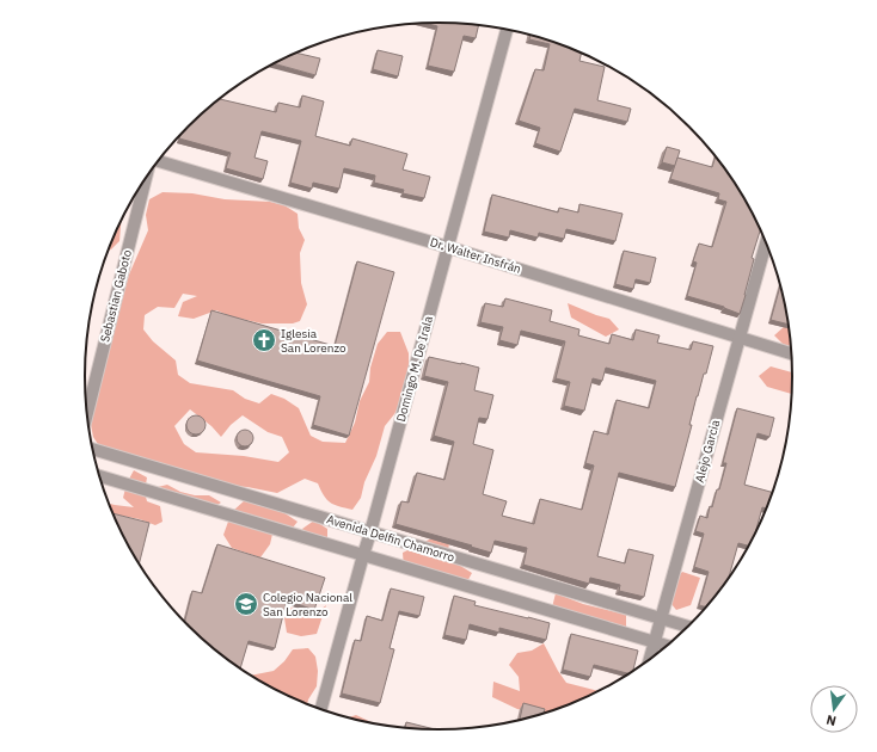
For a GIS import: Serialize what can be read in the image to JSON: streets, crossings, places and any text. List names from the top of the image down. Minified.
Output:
{"streets":{"street":["Dr. Walter Insfrán","Sebastian Gaboto","Domingo M. De Irala","Alejo Garcia","Avenida Delfin Chamorro"]},"crossings":[["Dr. Walter Insfrán","Domingo M. De Irala"],["Dr. Walter Insfrán","Alejo Garcia"],["Domingo M. De Irala","Avenida Delfin Chamorro"],["Alejo Garcia","Avenida Delfin Chamorro"]],"places":{"church":["Iglesia San Lorenzo"],"school or university":["Colegio Nacional San Lorenzo"]},"north":"bottom"}
